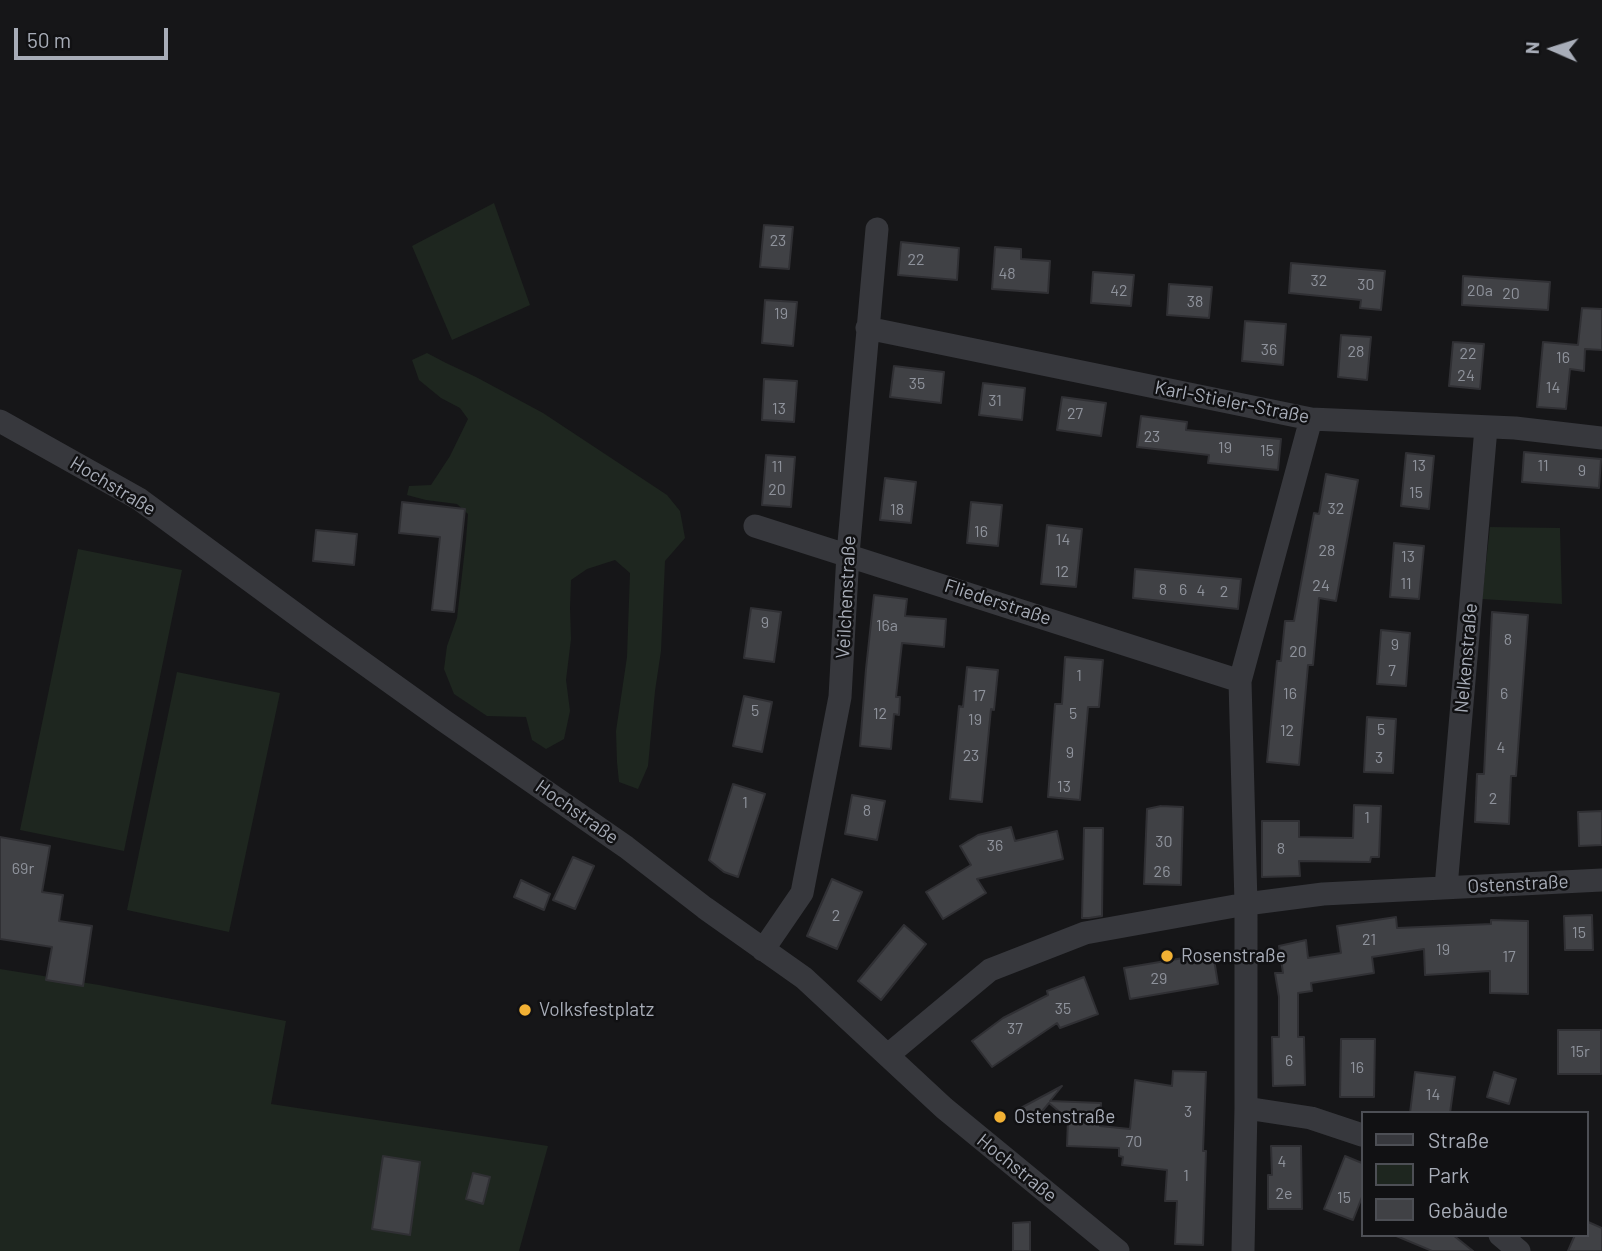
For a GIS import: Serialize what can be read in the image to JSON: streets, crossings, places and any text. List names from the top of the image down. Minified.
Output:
{"streets":{"street":["Karl-Stieler-Straße","Hochstraße","Veilchenstraße","Fliederstraße","Nelkenstraße","Ostenstraße"]},"crossings":[["Karl-Stieler-Straße","Veilchenstraße"],["Karl-Stieler-Straße","Nelkenstraße"],["Hochstraße","Veilchenstraße"],["Hochstraße","Ostenstraße"],["Veilchenstraße","Fliederstraße"],["Nelkenstraße","Ostenstraße"]],"places":["Rosenstraße","Volksfestplatz","Ostenstraße"],"house_numbers":["23","22","48","32","30","42","20a","20","38","19","36","28","22","16","24","35","14","31","13","27","23","19","15","13","11","11","9","20","15","32","18","16","14","28","13","12","11","24","8","6","4","2","9","16a","8","9","20","7","1","16","6","17","5","12","5","19","5","12","4","9","23","3","13","2","1","8","1","30","36","8","69r","26","2","15","21","19","17","29","35","37","15r","6","16","14","3","70","4","1","2e","15"],"legend":["Straße","Park","Gebäude"],"scale_bar":"50 m","north":"left"}
